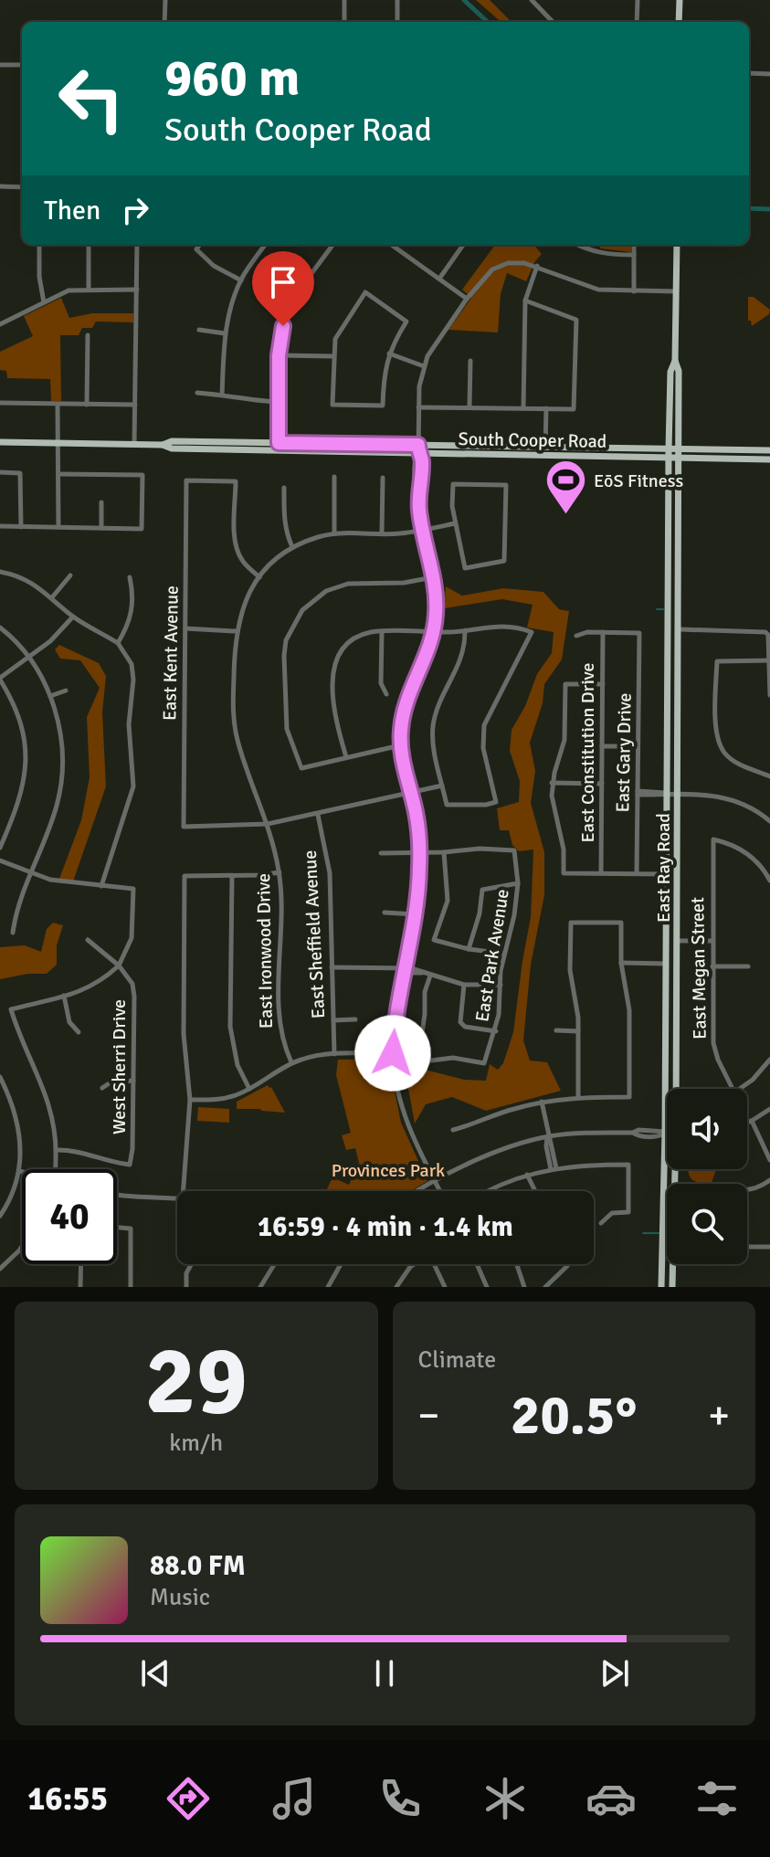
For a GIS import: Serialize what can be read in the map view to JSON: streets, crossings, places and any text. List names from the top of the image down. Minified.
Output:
{"streets":{"main road":["South Cooper Road","East Ray Road"],"street":["East Kent Avenue","East Constitution Drive","East Gary Drive","East Sheffield Avenue","East Ironwood Drive","East Park Avenue","East Megan Street","West Sherri Drive"]},"crossings":[["South Cooper Road","East Ray Road"],["East Kent Avenue","East Ironwood Drive"],["East Constitution Drive","East Gary Drive"]],"parks":["Provinces Park"],"places":{"sports":["EōS Fitness"]},"page":{"turn":["960 m","South Cooper Road"],"then":"Then","limit":"40","trip":"16:59 · 4 min · 1.4 km","tile":[["29","km/h"],"Climate"],"heat":["−","20.5°","+"],"song":["88.0 FM","Music"],"tabs":"16:55"}}
